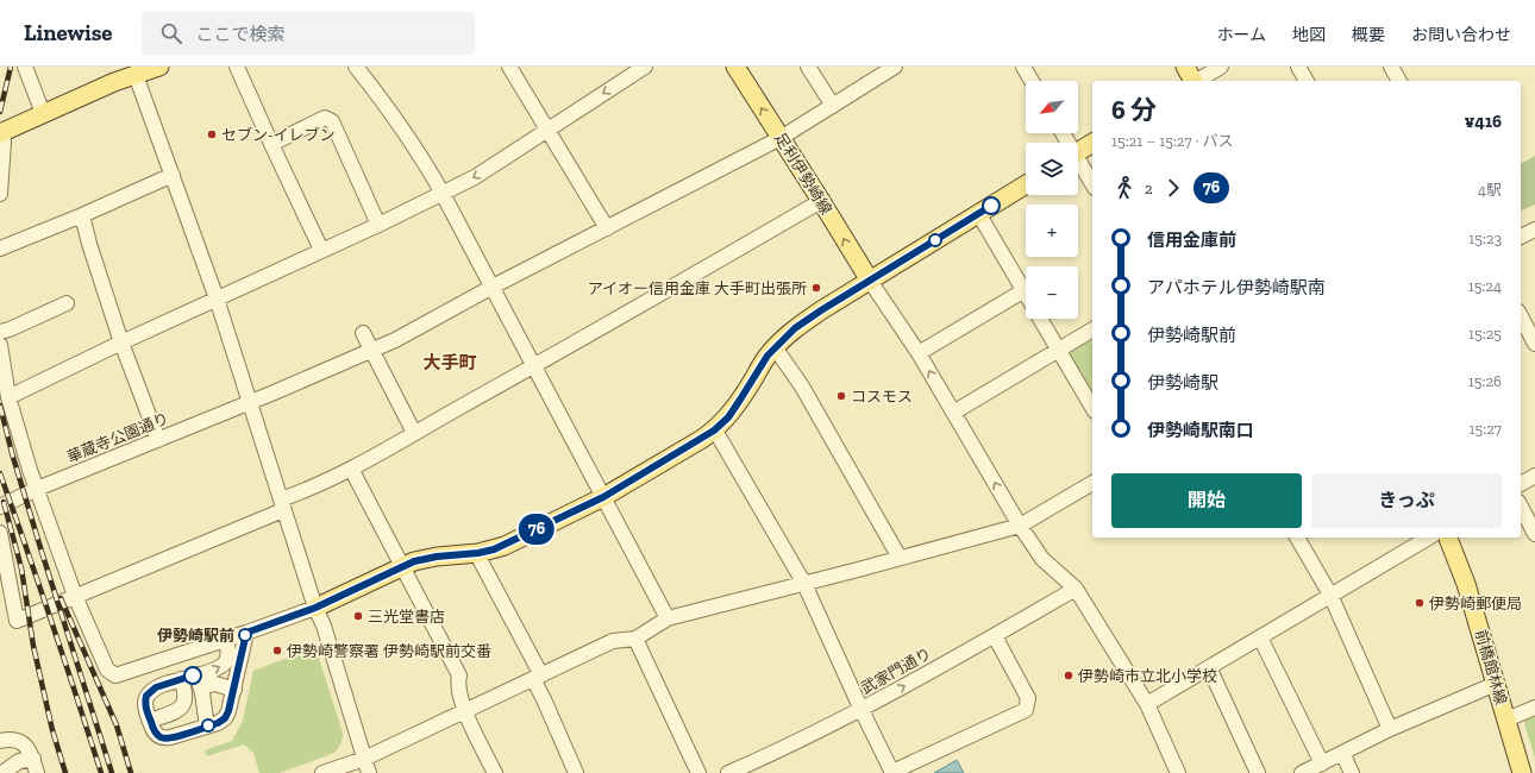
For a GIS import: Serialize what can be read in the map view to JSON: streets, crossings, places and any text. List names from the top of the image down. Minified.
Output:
{"streets":{"main road":["足利伊勢崎線","前橋館林線"],"street":["華蔵寺公園通り","武家門通り"]},"crossings":[["足利伊勢崎線","華蔵寺公園通り"]],"one_way":["足利伊勢崎線"],"districts":["大手町"],"places":["セブン-イレブン","アイオー信用金庫 大手町出張所","コスモス","伊勢崎郵便局","三光堂書店","伊勢崎駅前","伊勢崎警察署 伊勢崎駅前交番","伊勢崎市立北小学校"],"lines":["bus line 76"],"north":"bottom left","page":{"header":"Linewise","search":"ここで検索","nav":["ホーム","地図","概要","お問い合わせ"],"on_map":"76","map_buttons":["+","−"],"heading":["6 分","15:21 – 15:27 · バス","¥416"],"legs":["2","76","4駅"],"list":[{"name":"信用金庫前","value":"15:23"},{"name":"アパホテル伊勢崎駅南","value":"15:24"},{"name":"伊勢崎駅前","value":"15:25"},{"name":"伊勢崎駅","value":"15:26"},{"name":"伊勢崎駅南口","value":"15:27"}],"buttons":["開始","きっぷ"]}}
